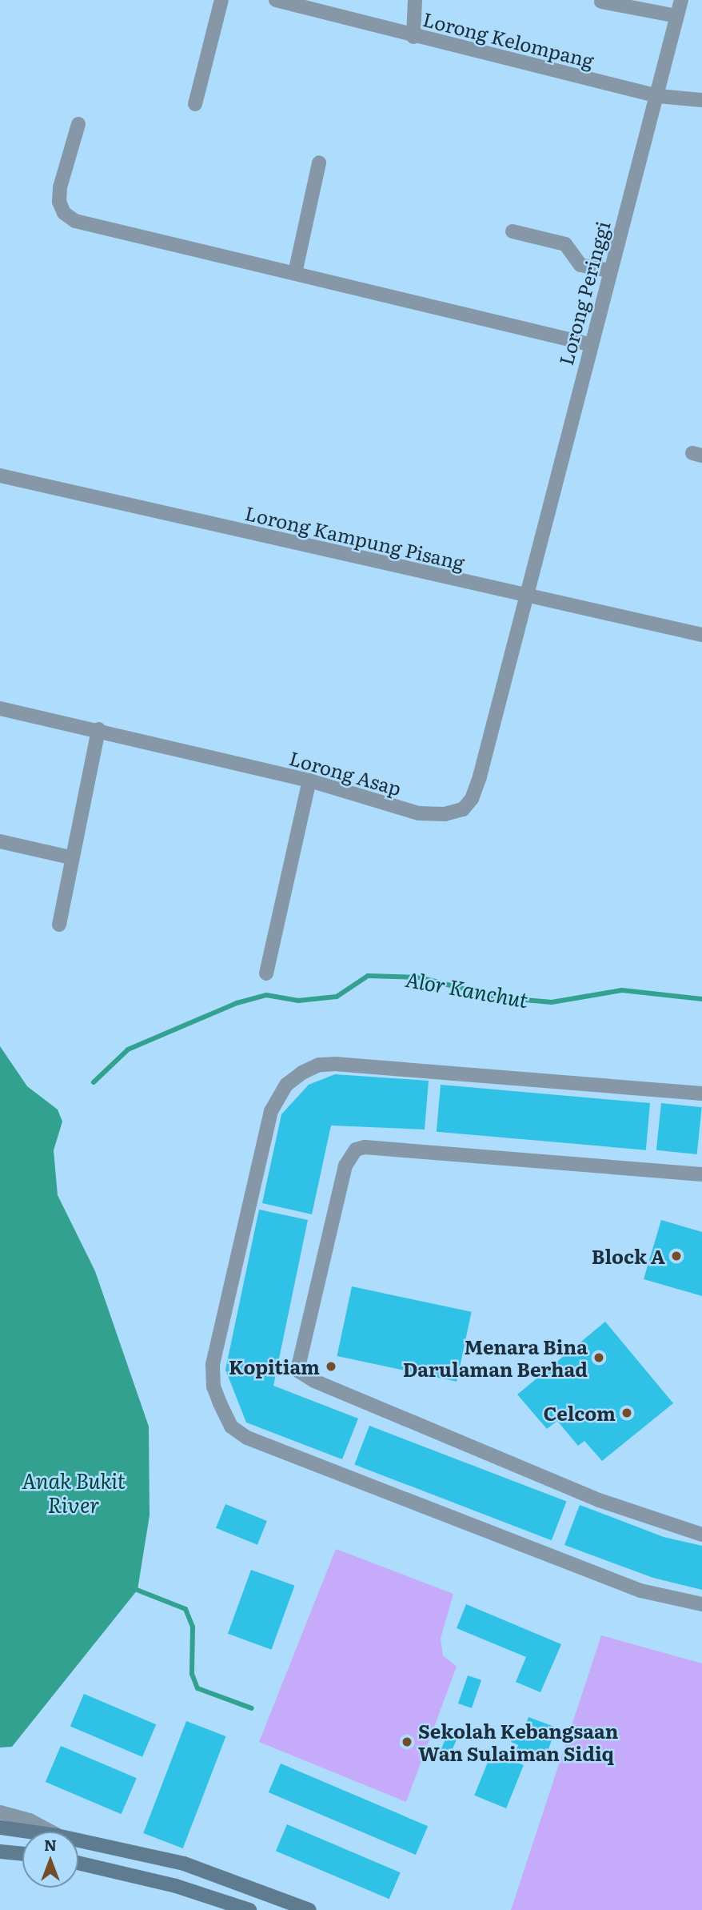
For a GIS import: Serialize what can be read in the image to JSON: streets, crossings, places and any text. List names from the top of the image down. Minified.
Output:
{"streets":{"street":["Lorong Kelompang","Lorong Peringgi","Lorong Kampung Pisang","Lorong Asap"]},"crossings":[["Lorong Kelompang","Lorong Peringgi"],["Lorong Peringgi","Lorong Kampung Pisang"],["Lorong Peringgi","Lorong Asap"],["Lorong Kampung Pisang","Lorong Asap"]],"water":["Alor Kanchut","Anak Bukit River"],"places":["Block A","Menara Bina Darulaman Berhad","Kopitiam","Celcom","Sekolah Kebangsaan Wan Sulaiman Sidiq"],"north":"top"}
